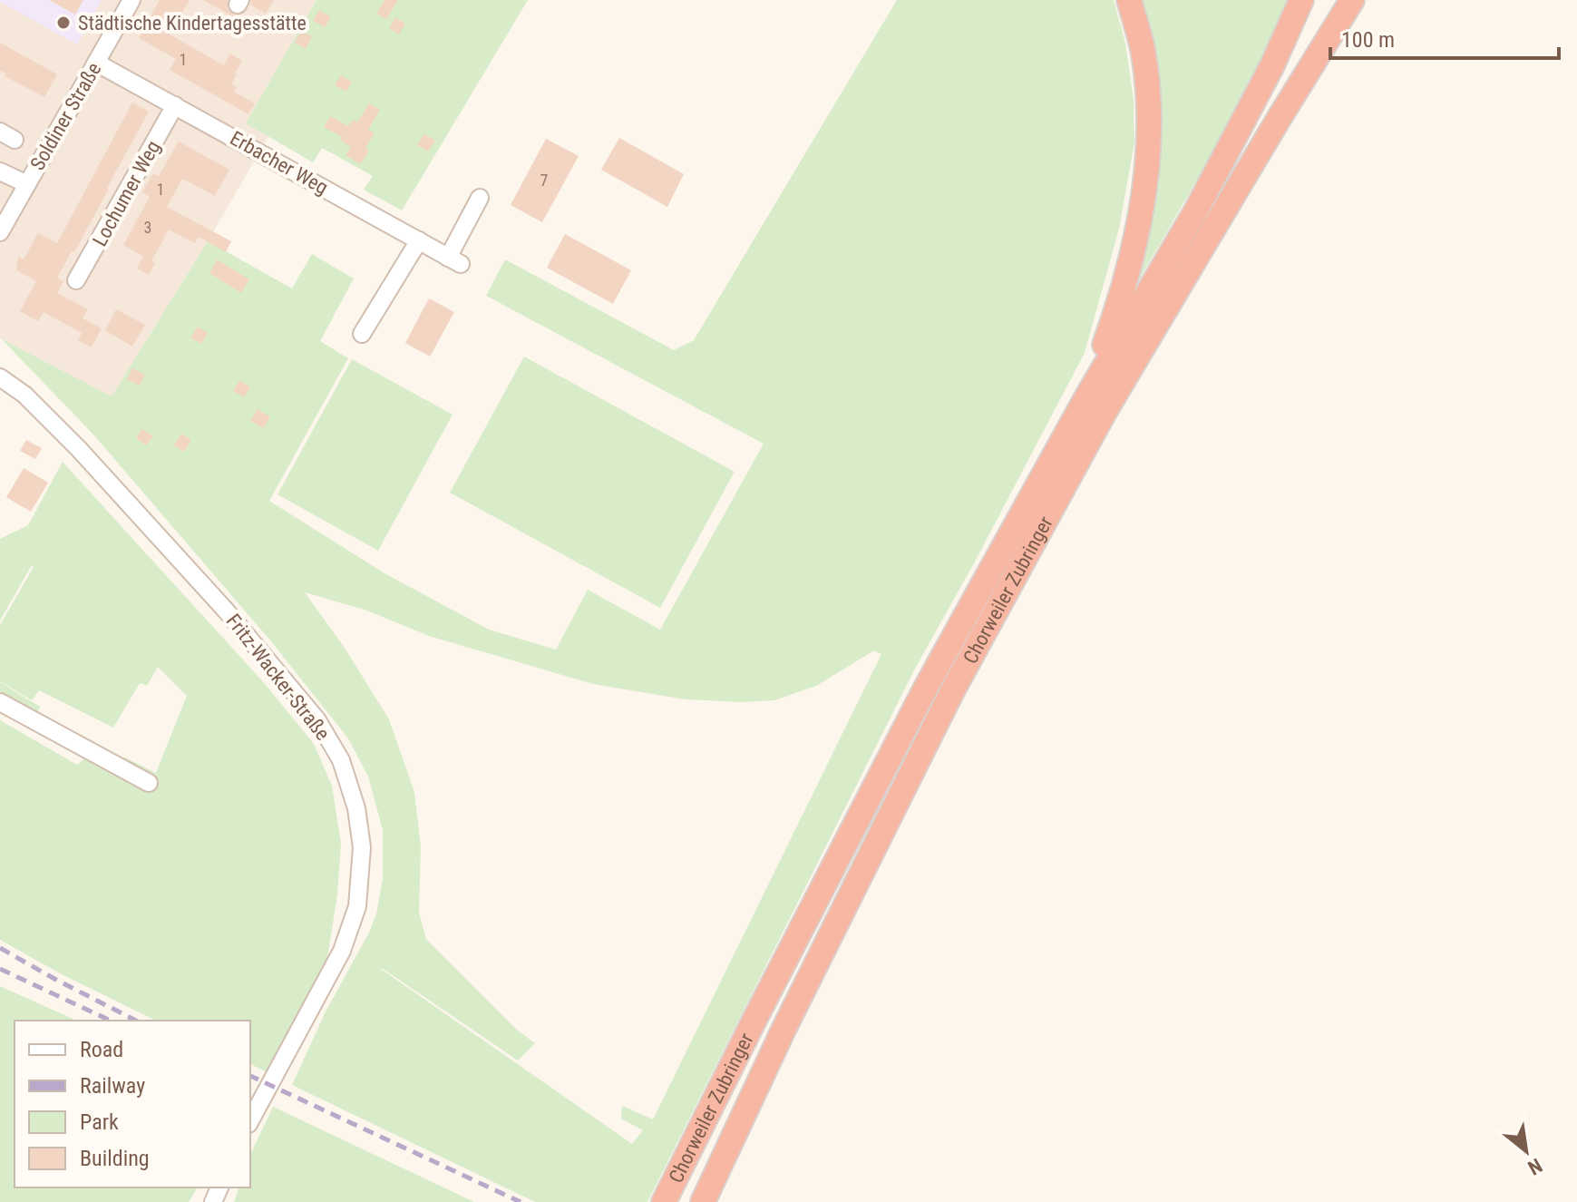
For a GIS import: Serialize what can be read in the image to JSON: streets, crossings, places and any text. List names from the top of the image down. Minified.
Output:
{"streets":{"highway":["Chorweiler Zubringer"],"street":["Soldiner Straße","Erbacher Weg","Lochumer Weg","Fritz-Wacker-Straße"]},"crossings":[["Soldiner Straße","Erbacher Weg"],["Erbacher Weg","Lochumer Weg"]],"places":["Städtische Kindertagesstätte"],"house_numbers":["1","7","1","3"],"legend":["Road","Railway","Park","Building"],"scale_bar":"100 m","north":"bottom right"}
